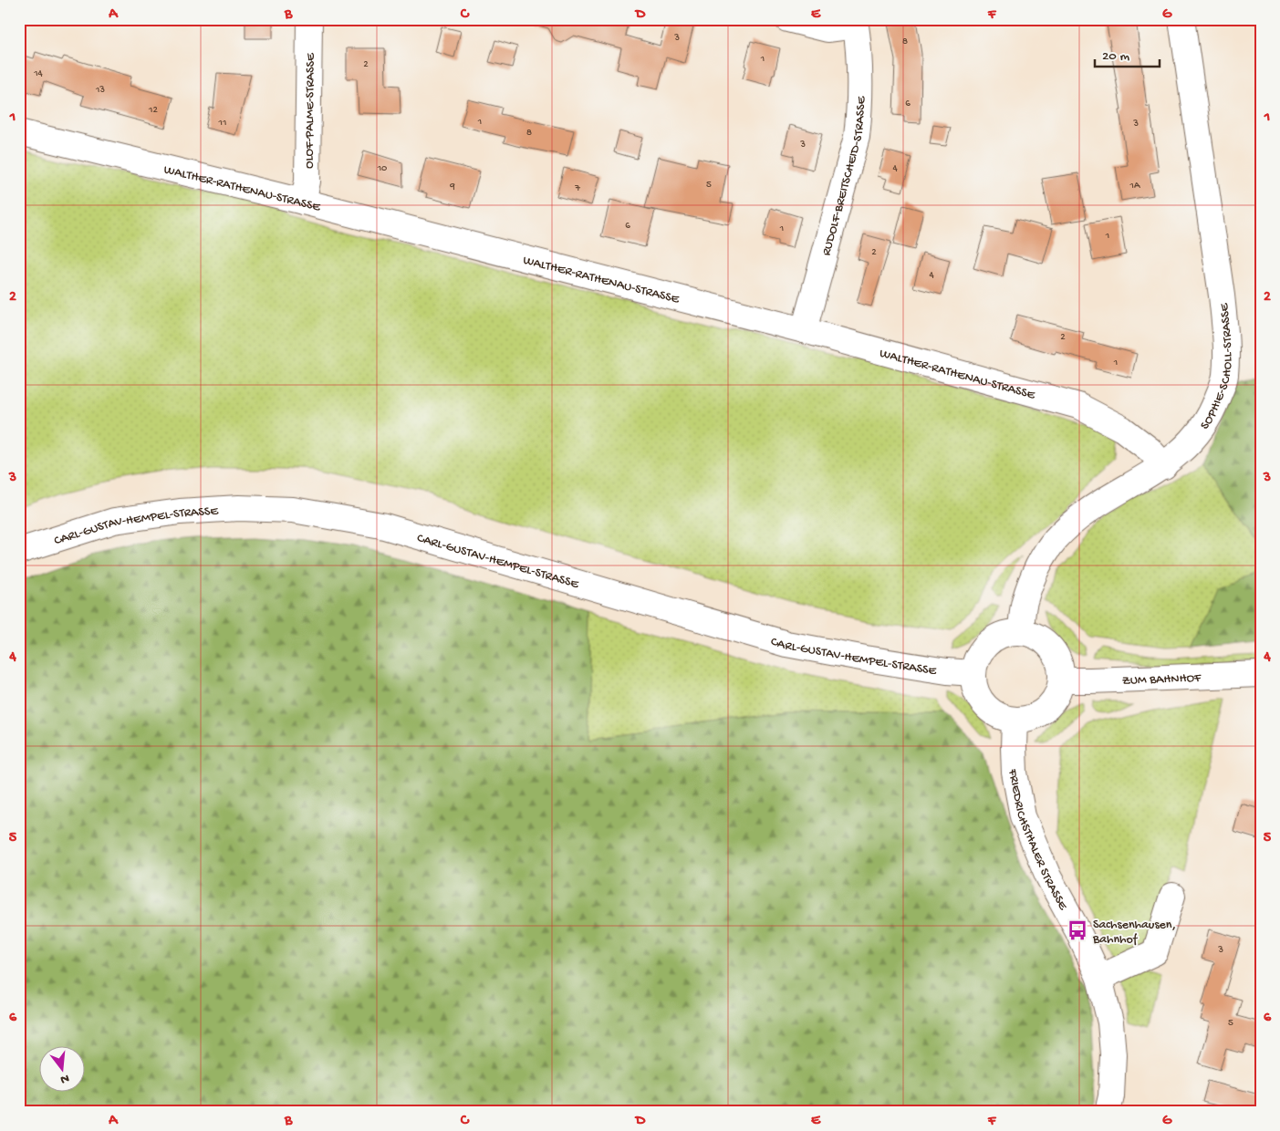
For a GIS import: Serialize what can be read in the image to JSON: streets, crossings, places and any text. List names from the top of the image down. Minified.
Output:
{"streets":{"street":["OLOF-PALME-STRASSE","RUDOLF-BREITSCHEID-STRASSE","WALTHER-RATHENAU-STRASSE","SOPHIE-SCHOLL-STRASSE","CARL-GUSTAV-HEMPEL-STRASSE","ZUM BAHNHOF","FRIEDRICHSTHALER STRASSE"]},"crossings":[["OLOF-PALME-STRASSE","WALTHER-RATHENAU-STRASSE"],["RUDOLF-BREITSCHEID-STRASSE","WALTHER-RATHENAU-STRASSE"],["WALTHER-RATHENAU-STRASSE","SOPHIE-SCHOLL-STRASSE"],["SOPHIE-SCHOLL-STRASSE","CARL-GUSTAV-HEMPEL-STRASSE"],["SOPHIE-SCHOLL-STRASSE","ZUM BAHNHOF"],["SOPHIE-SCHOLL-STRASSE","FRIEDRICHSTHALER STRASSE"],["CARL-GUSTAV-HEMPEL-STRASSE","ZUM BAHNHOF"],["CARL-GUSTAV-HEMPEL-STRASSE","FRIEDRICHSTHALER STRASSE"],["ZUM BAHNHOF","FRIEDRICHSTHALER STRASSE"]],"places":{"bus stop":["Sachsenhausen, Bahnhof"]},"house_numbers":["3","8","1","2","14","13","6","12","1","11","3","8","3","10","4","5","1A","9","7","6","1","1","2","4","2","1","3","5"],"scale_bar":"20 m","north":"bottom","grid":{"columns":["A","B","C","D","E","F","G"],"rows":["1","2","3","4","5","6"]}}
